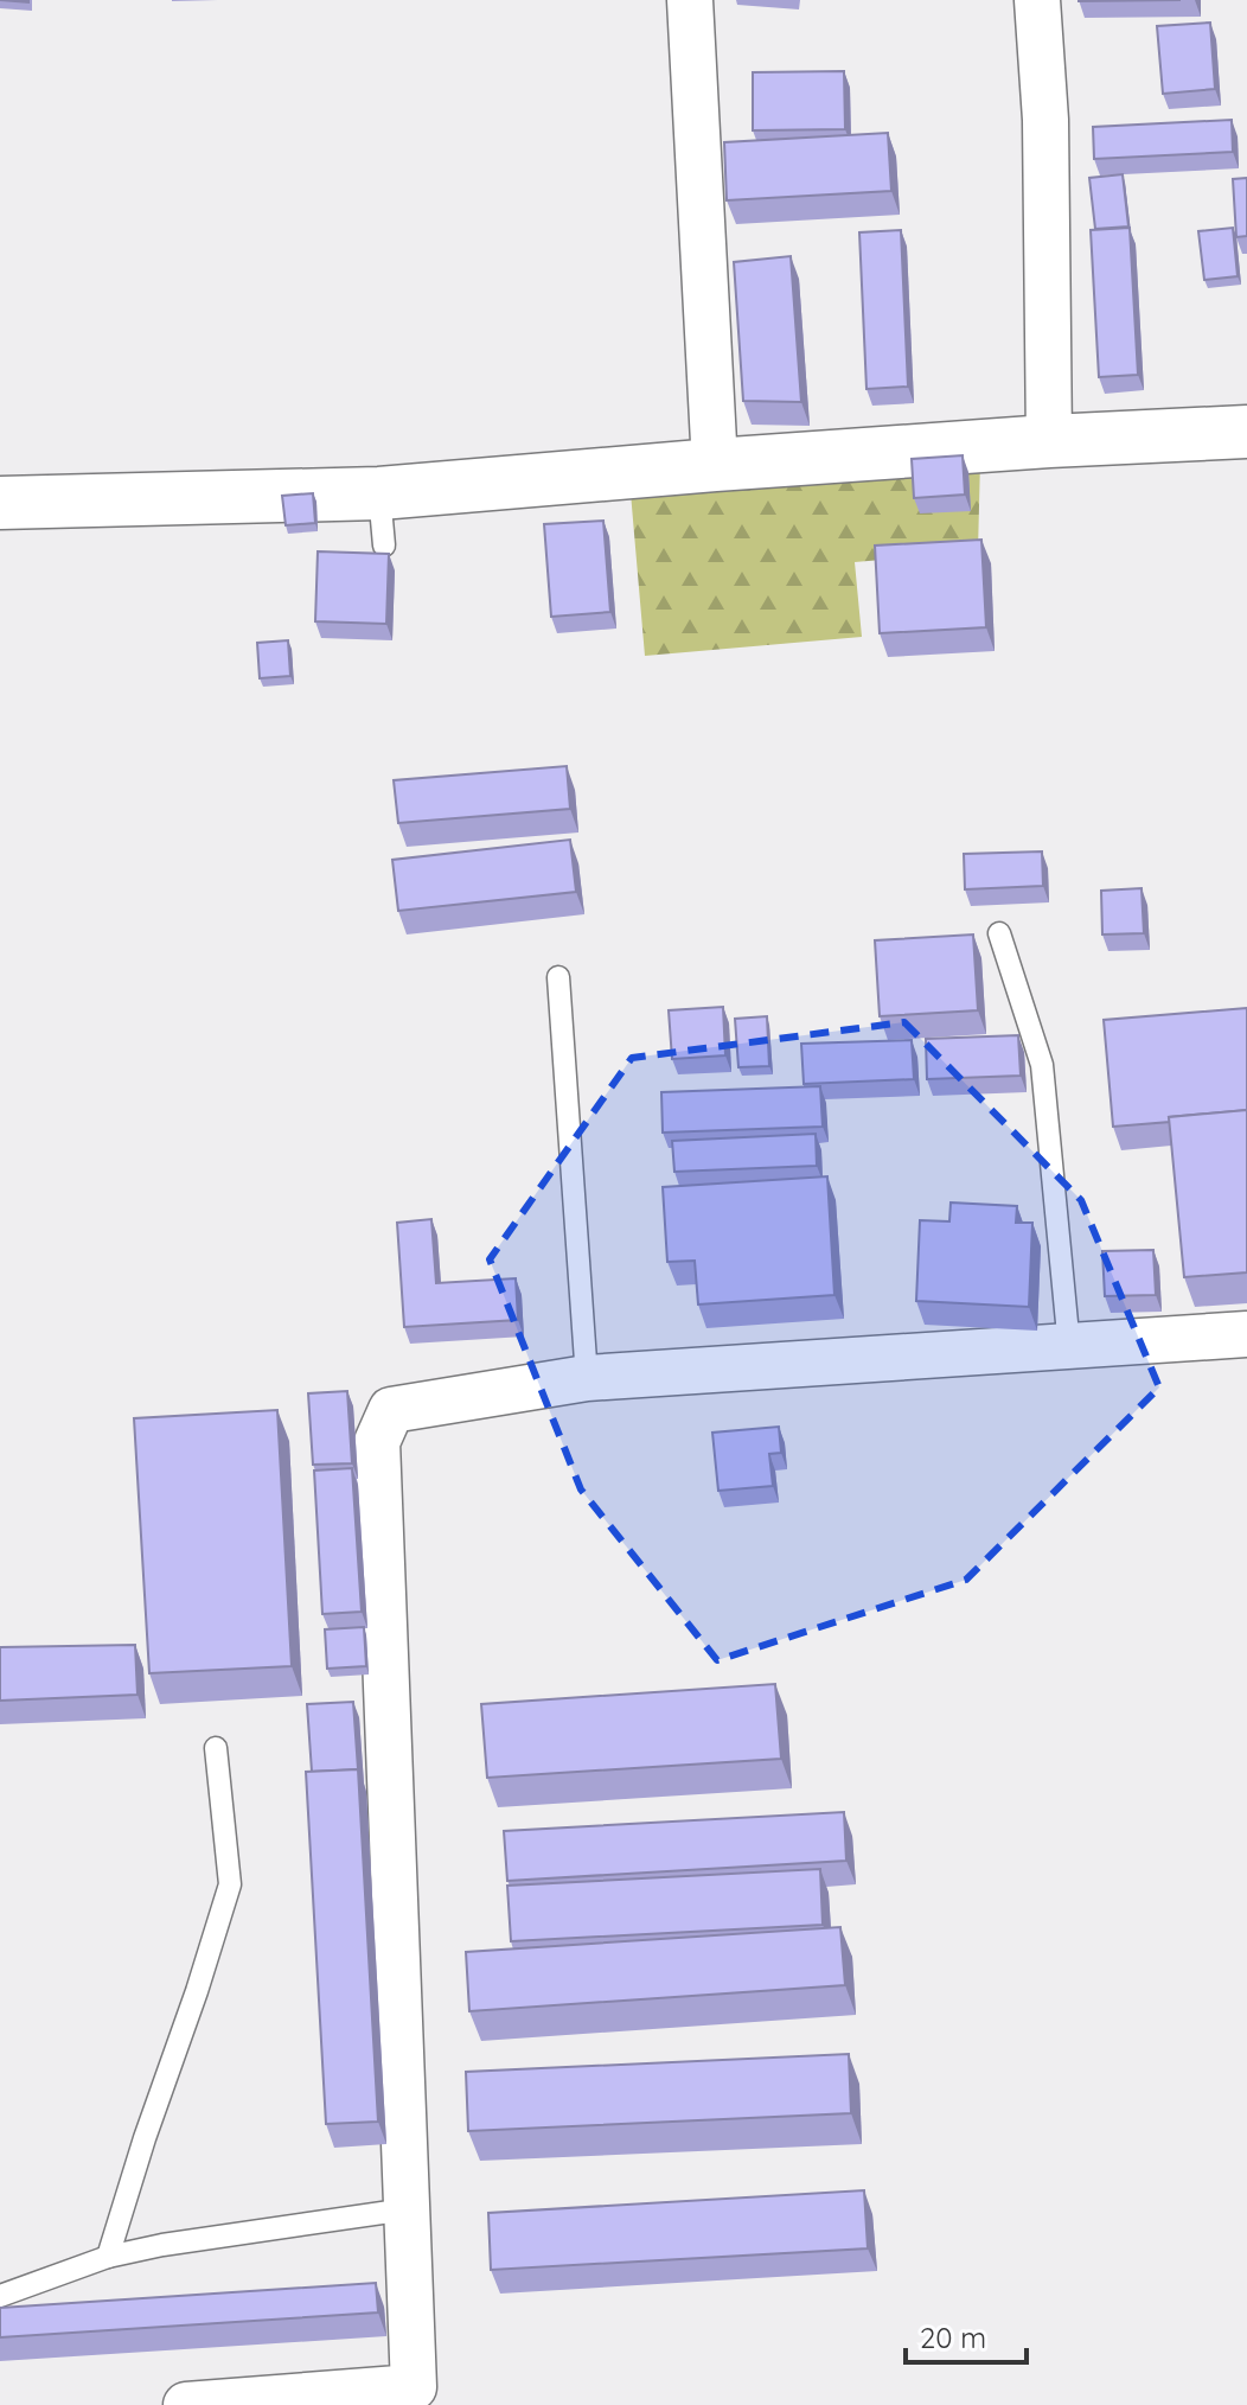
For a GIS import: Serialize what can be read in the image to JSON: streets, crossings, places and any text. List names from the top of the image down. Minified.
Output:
{"scale_bar":"20 m"}
